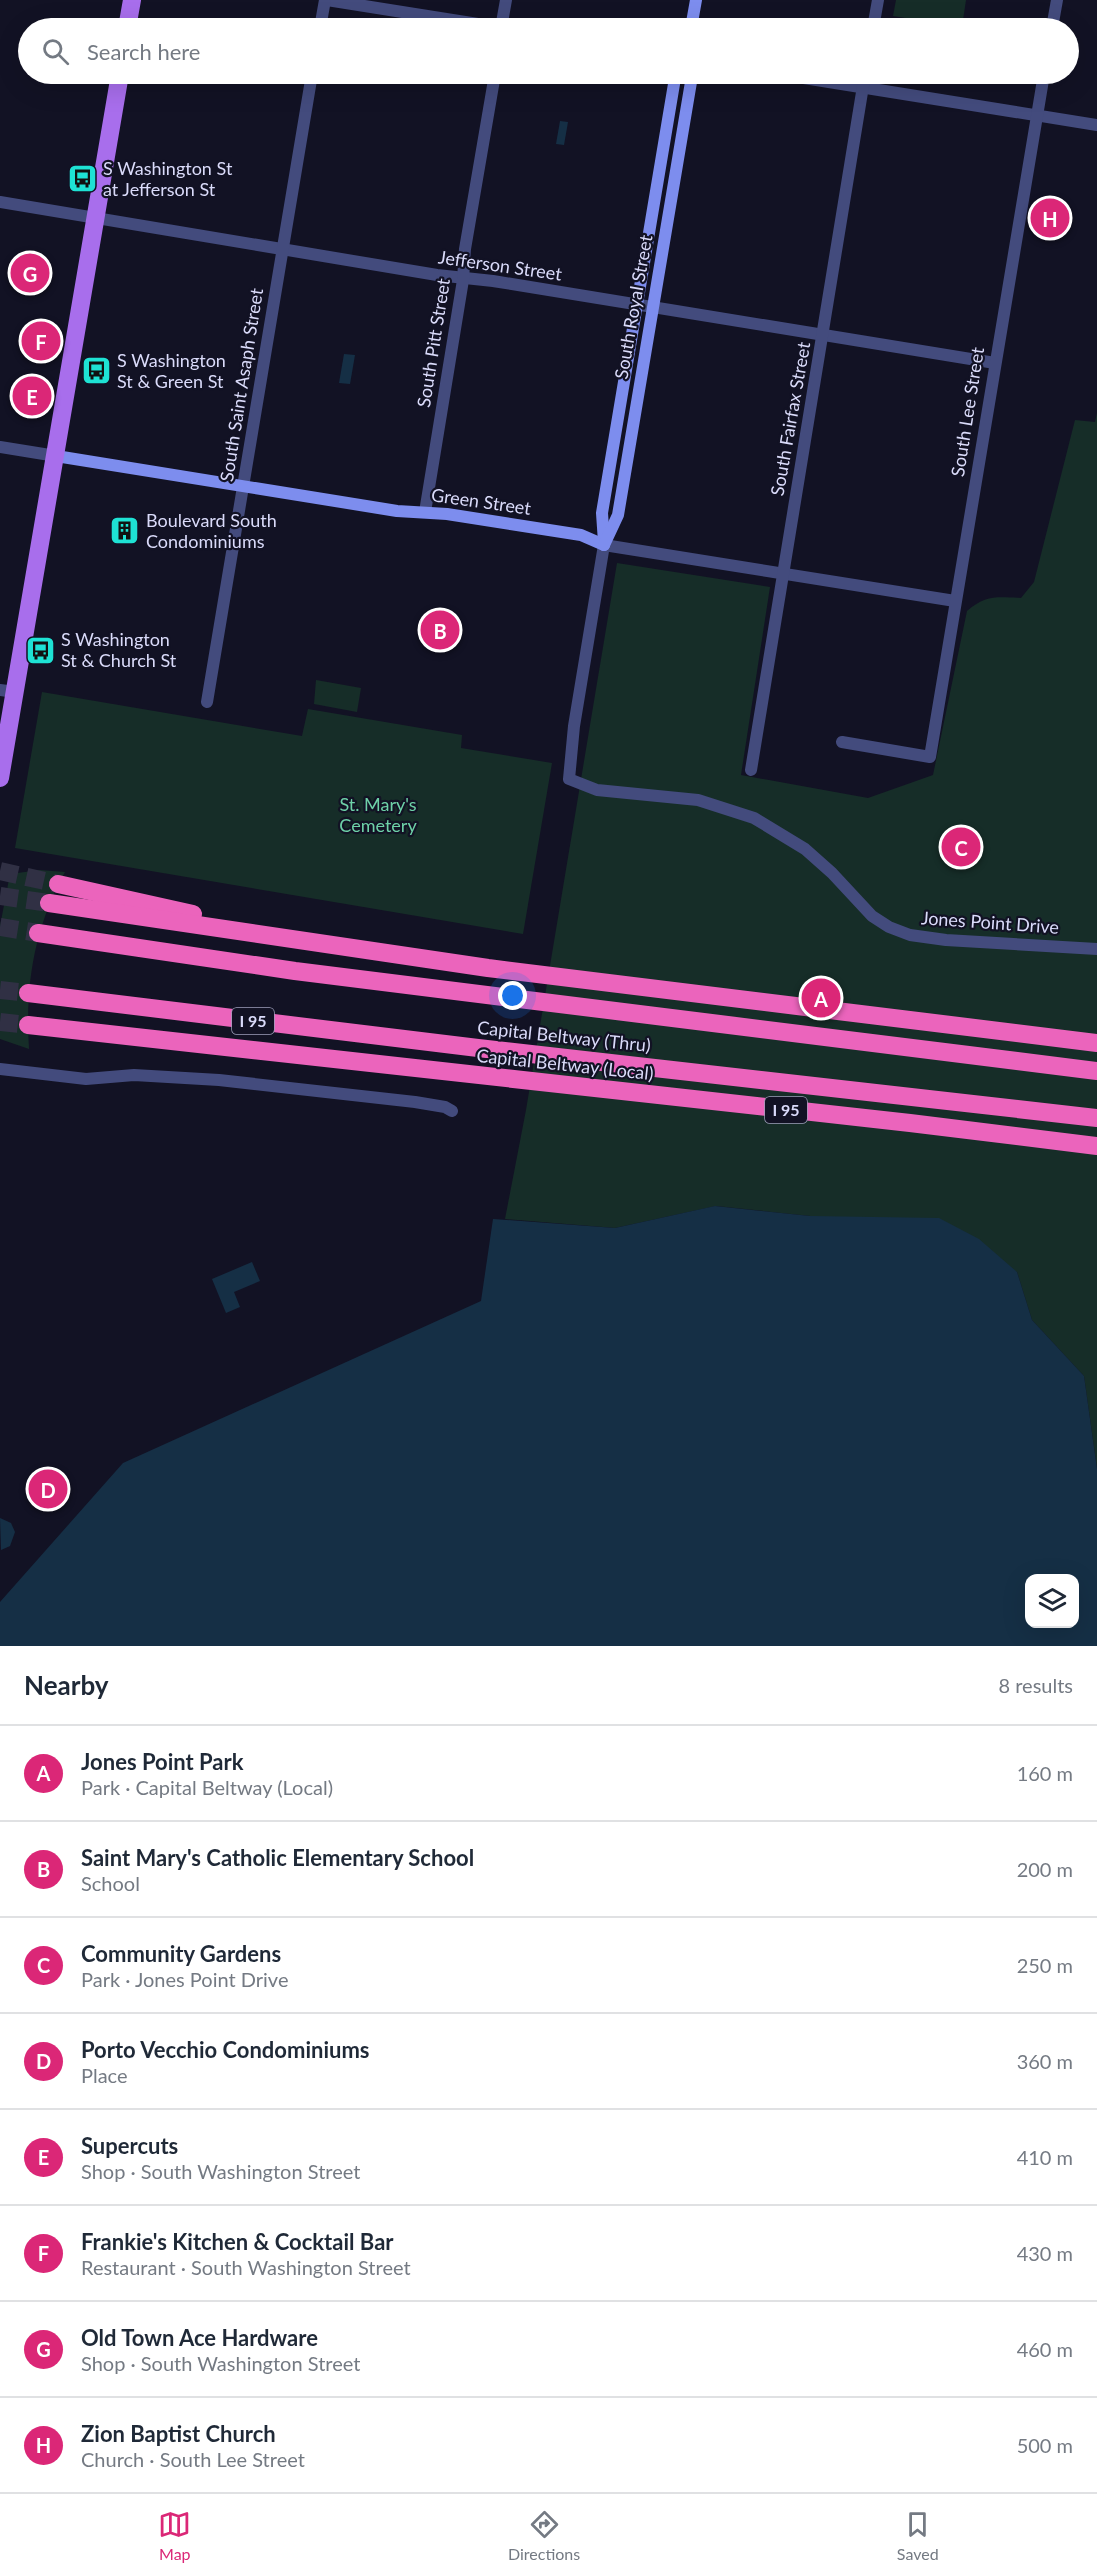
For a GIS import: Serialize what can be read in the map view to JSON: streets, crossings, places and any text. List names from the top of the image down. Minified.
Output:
{"streets":{"highway":["I 95","Capital Beltway (Thru)","Capital Beltway (Local)"],"street":["Jefferson Street","South Royal Street","South Pitt Street","South Saint Asaph Street","South Lee Street","South Fairfax Street","Green Street","Jones Point Drive"]},"crossings":[["Jefferson Street","South Royal Street"],["Jefferson Street","South Pitt Street"],["Jefferson Street","South Saint Asaph Street"],["Jefferson Street","South Lee Street"],["Jefferson Street","South Fairfax Street"],["South Royal Street","Green Street"],["South Royal Street","Jones Point Drive"],["South Pitt Street","Green Street"],["South Saint Asaph Street","Green Street"],["South Lee Street","Green Street"],["South Fairfax Street","Green Street"]],"parks":["St. Mary's Cemetery"],"places":{"bus stop":["S Washington St at Jefferson St","S Washington St & Green St","S Washington St & Church St"],"building":["Boulevard South Condominiums"]},"page":{"search":"Search here","pins":["H","G","F","E","B","C","A","D"],"heading":["Nearby","8 results"],"list":[{"mark":"A","name":"Jones Point Park","note":"Park · Capital Beltway (Local)","value":"160 m"},{"mark":"B","name":"Saint Mary's Catholic Elementary School","note":"School","value":"200 m"},{"mark":"C","name":"Community Gardens","note":"Park · Jones Point Drive","value":"250 m"},{"mark":"D","name":"Porto Vecchio Condominiums","note":"Place","value":"360 m"},{"mark":"E","name":"Supercuts","note":"Shop · South Washington Street","value":"410 m"},{"mark":"F","name":"Frankie's Kitchen & Cocktail Bar","note":"Restaurant · South Washington Street","value":"430 m"},{"mark":"G","name":"Old Town Ace Hardware","note":"Shop · South Washington Street","value":"460 m"},{"mark":"H","name":"Zion Baptist Church","note":"Church · South Lee Street","value":"500 m"}],"nav":["Map","Directions","Saved"]}}
